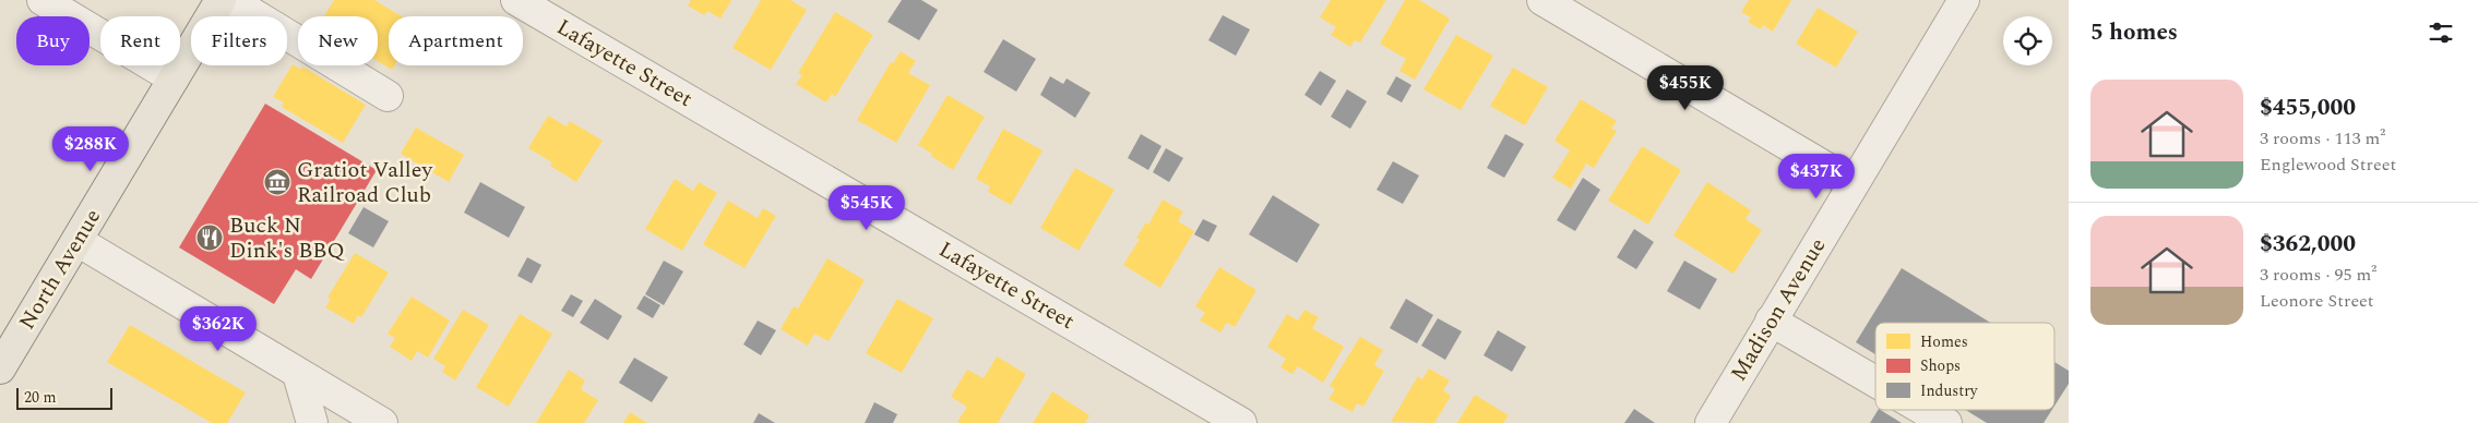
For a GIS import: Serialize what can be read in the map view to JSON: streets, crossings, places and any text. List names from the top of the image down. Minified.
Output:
{"streets":{"main road":["North Avenue"],"street":["Lafayette Street","Madison Avenue"]},"places":{"museum":["Gratiot Valley Railroad Club"],"restaurant":["Buck N Dink's BBQ"]},"legend":["Homes","Shops","Industry"],"scale_bar":"20 m","page":{"heading":"5 homes","chip":["Buy","Rent","Filters","New","Apartment"],"price":["$455K","$288K","$437K","$545K","$362K"],"list":[{"name":"$455,000","note":"3 rooms · 113 m² · Englewood Street"},{"name":"$362,000","note":"3 rooms · 95 m² · Leonore Street"}],"scale":"20 m"}}
